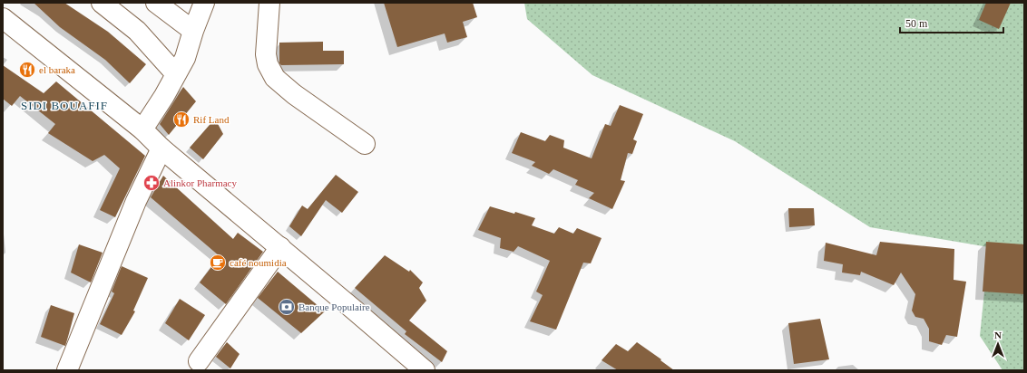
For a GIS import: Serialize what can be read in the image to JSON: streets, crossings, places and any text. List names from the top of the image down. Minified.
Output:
{"districts":["SIDI BOUAFIF"],"places":{"restaurant":["el baraka","Rif Land"],"pharmacy":["Alinkor Pharmacy"],"cafe":["café noumidia"],"bank":["Banque Populaire"]},"scale_bar":"50 m","north":"top"}
